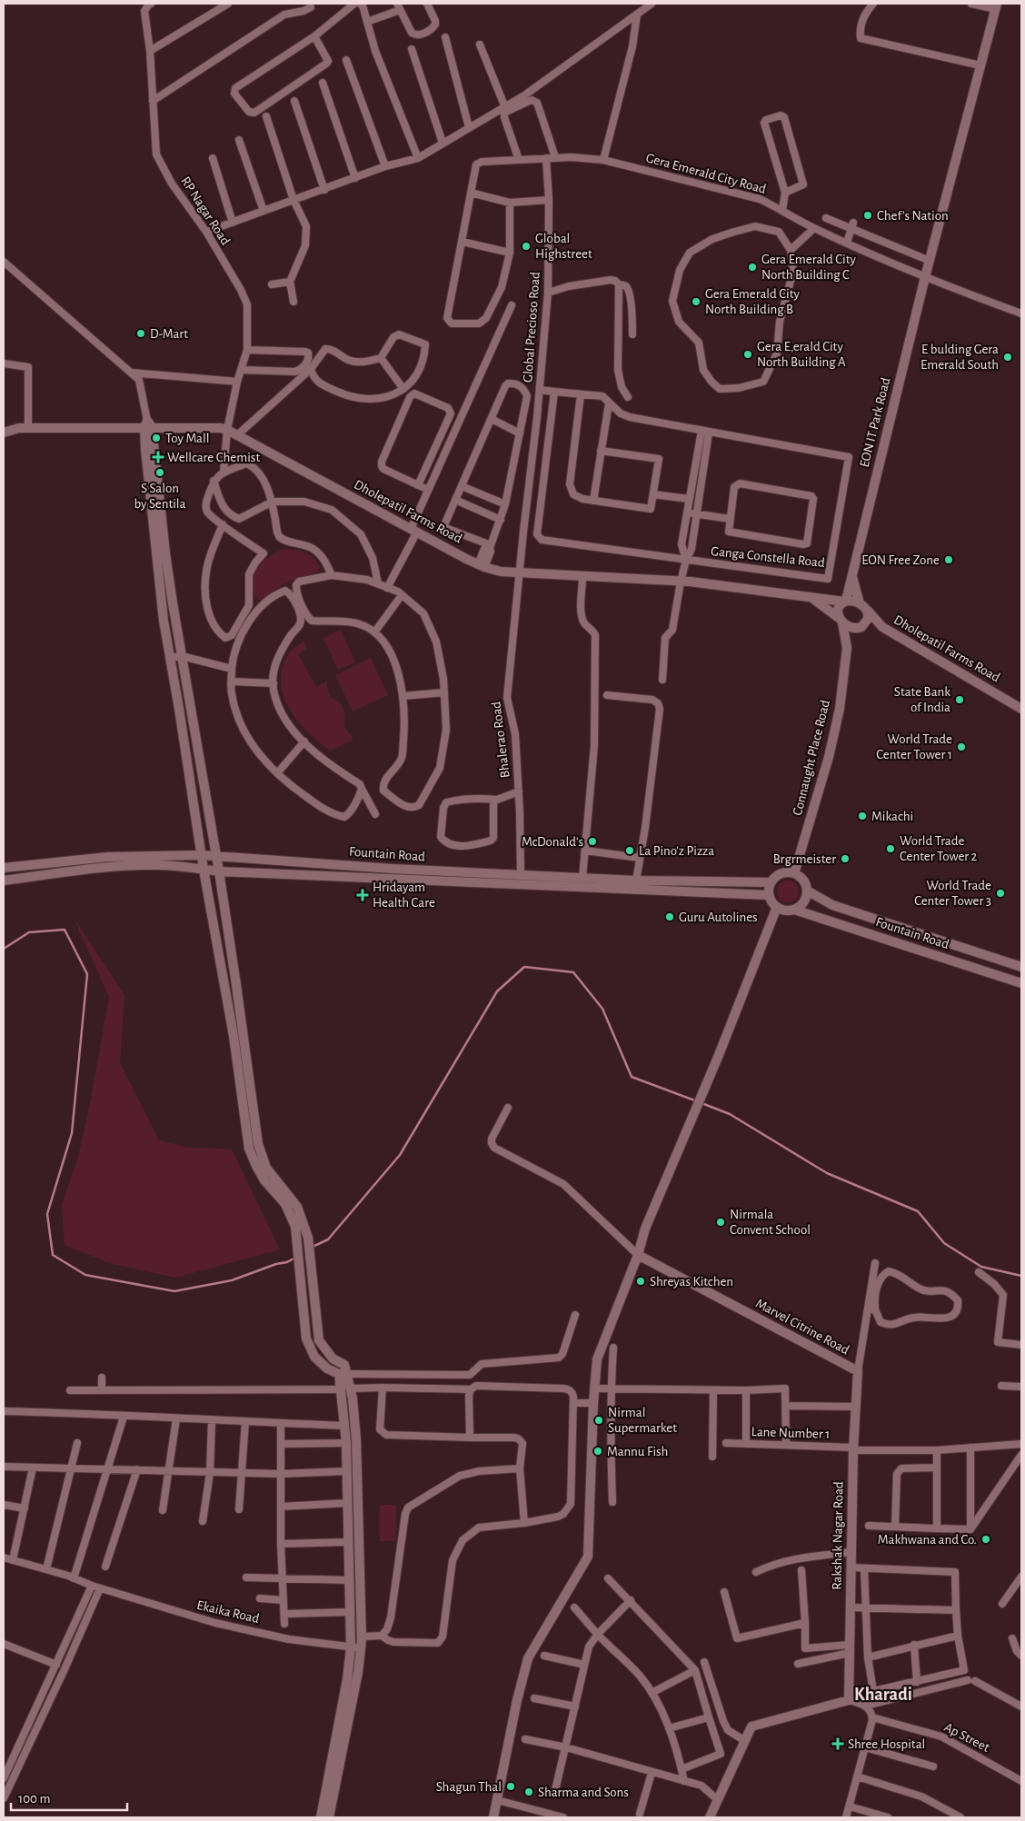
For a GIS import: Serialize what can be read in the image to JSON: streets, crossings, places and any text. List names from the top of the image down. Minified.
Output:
{"streets":{"street":["Gera Emerald City Road","RP Nagar Road","Global Precioso Road","EON IT Park Road","Dholepatil Farms Road","Ganga Constella Road","Bhalerao Road","Connaught Place Road","Fountain Road","Marvel Citrine Road","Lane Number 1","Rakshak Nagar Road","Ekaika Road","Ap Street"]},"crossings":[["Gera Emerald City Road","Global Precioso Road"],["Gera Emerald City Road","EON IT Park Road"],["RP Nagar Road","Dholepatil Farms Road"],["Global Precioso Road","Dholepatil Farms Road"],["Global Precioso Road","Ganga Constella Road"],["Global Precioso Road","Bhalerao Road"],["EON IT Park Road","Dholepatil Farms Road"],["EON IT Park Road","Connaught Place Road"],["Dholepatil Farms Road","Ganga Constella Road"],["Dholepatil Farms Road","Bhalerao Road"],["Dholepatil Farms Road","Connaught Place Road"],["Bhalerao Road","Fountain Road"],["Connaught Place Road","Fountain Road"],["Marvel Citrine Road","Rakshak Nagar Road"],["Lane Number 1","Rakshak Nagar Road"]],"districts":["Kharadi"],"places":{"other":["Chef’s Nation","Global Highstreet","Gera Emerald City North Building C","Gera Emerald City North Building B","D-Mart","Gera E,erald City North Building A","E bulding Gera Emerald South","Toy Mall","S Salon by Sentila","EON Free Zone","State Bank of India","World Trade Center Tower 1","Mikachi","McDonald's","World Trade Center Tower 2","La Pino'z Pizza","Brgrmeister","World Trade Center Tower 3","Guru Autolines","Nirmala Convent School","Shreyas Kitchen","Nirmal Supermarket","Mannu Fish","Makhwana and Co.","Shagun Thal","Sharma and Sons"],"health":["Wellcare Chemist","Hridayam Health Care","Shree Hospital"]},"scale_bar":"100 m"}
